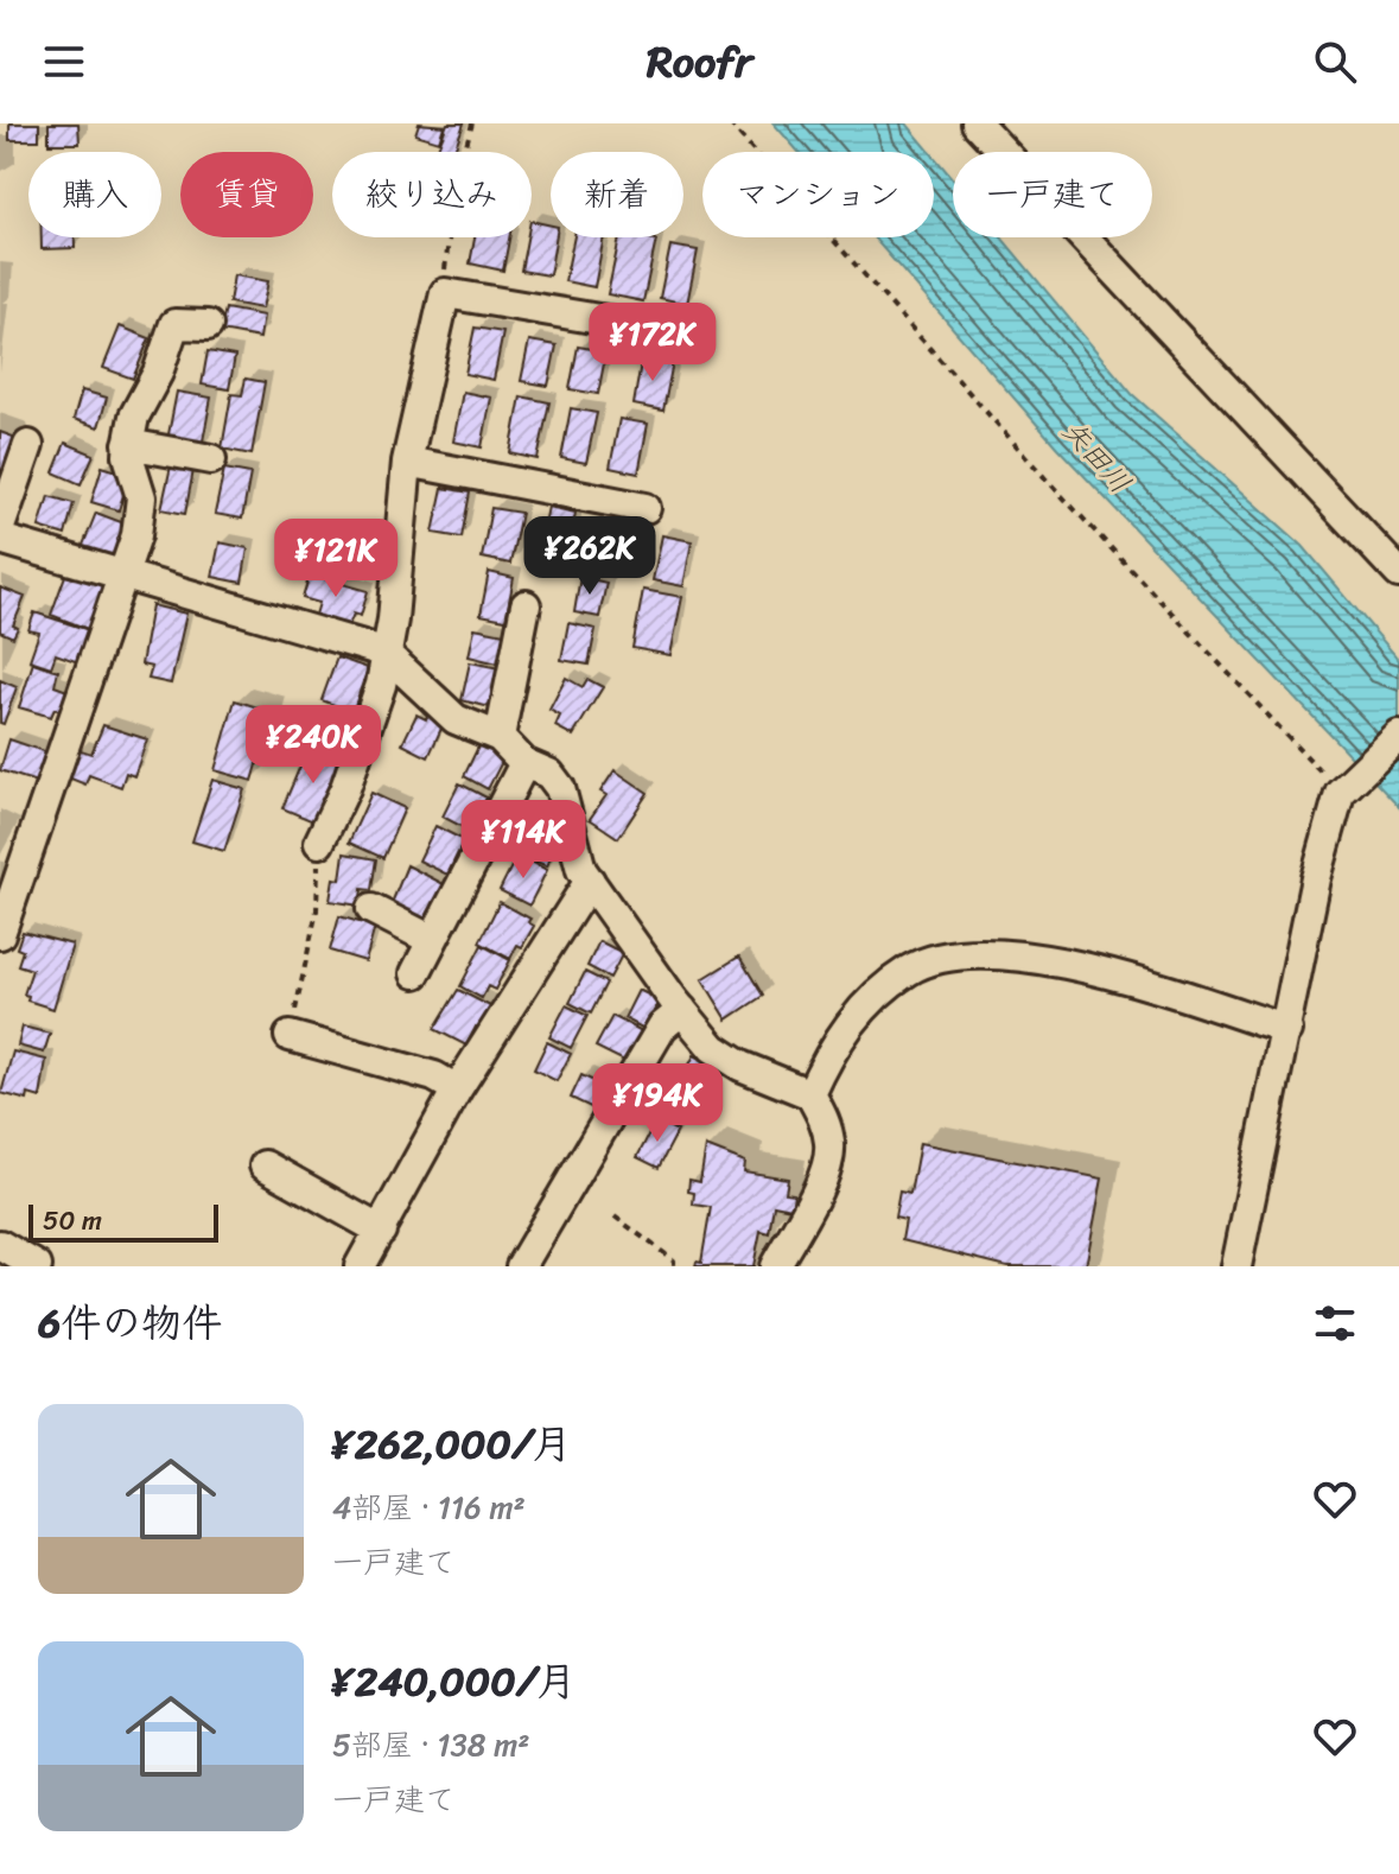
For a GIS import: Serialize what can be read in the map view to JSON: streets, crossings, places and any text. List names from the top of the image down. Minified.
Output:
{"water":["矢田川"],"scale_bar":"50 m","page":{"header":"Roofr","chip":["購入","賃貸","絞り込み","新着","マンション","一戸建て"],"price":["¥172K","¥262K","¥121K","¥240K","¥114K","¥194K"],"scale":"50 m","heading":"6件の物件","list":[{"name":"¥262,000/月","note":"4部屋 · 116 m² · 一戸建て"},{"name":"¥240,000/月","note":"5部屋 · 138 m² · 一戸建て"}]}}
